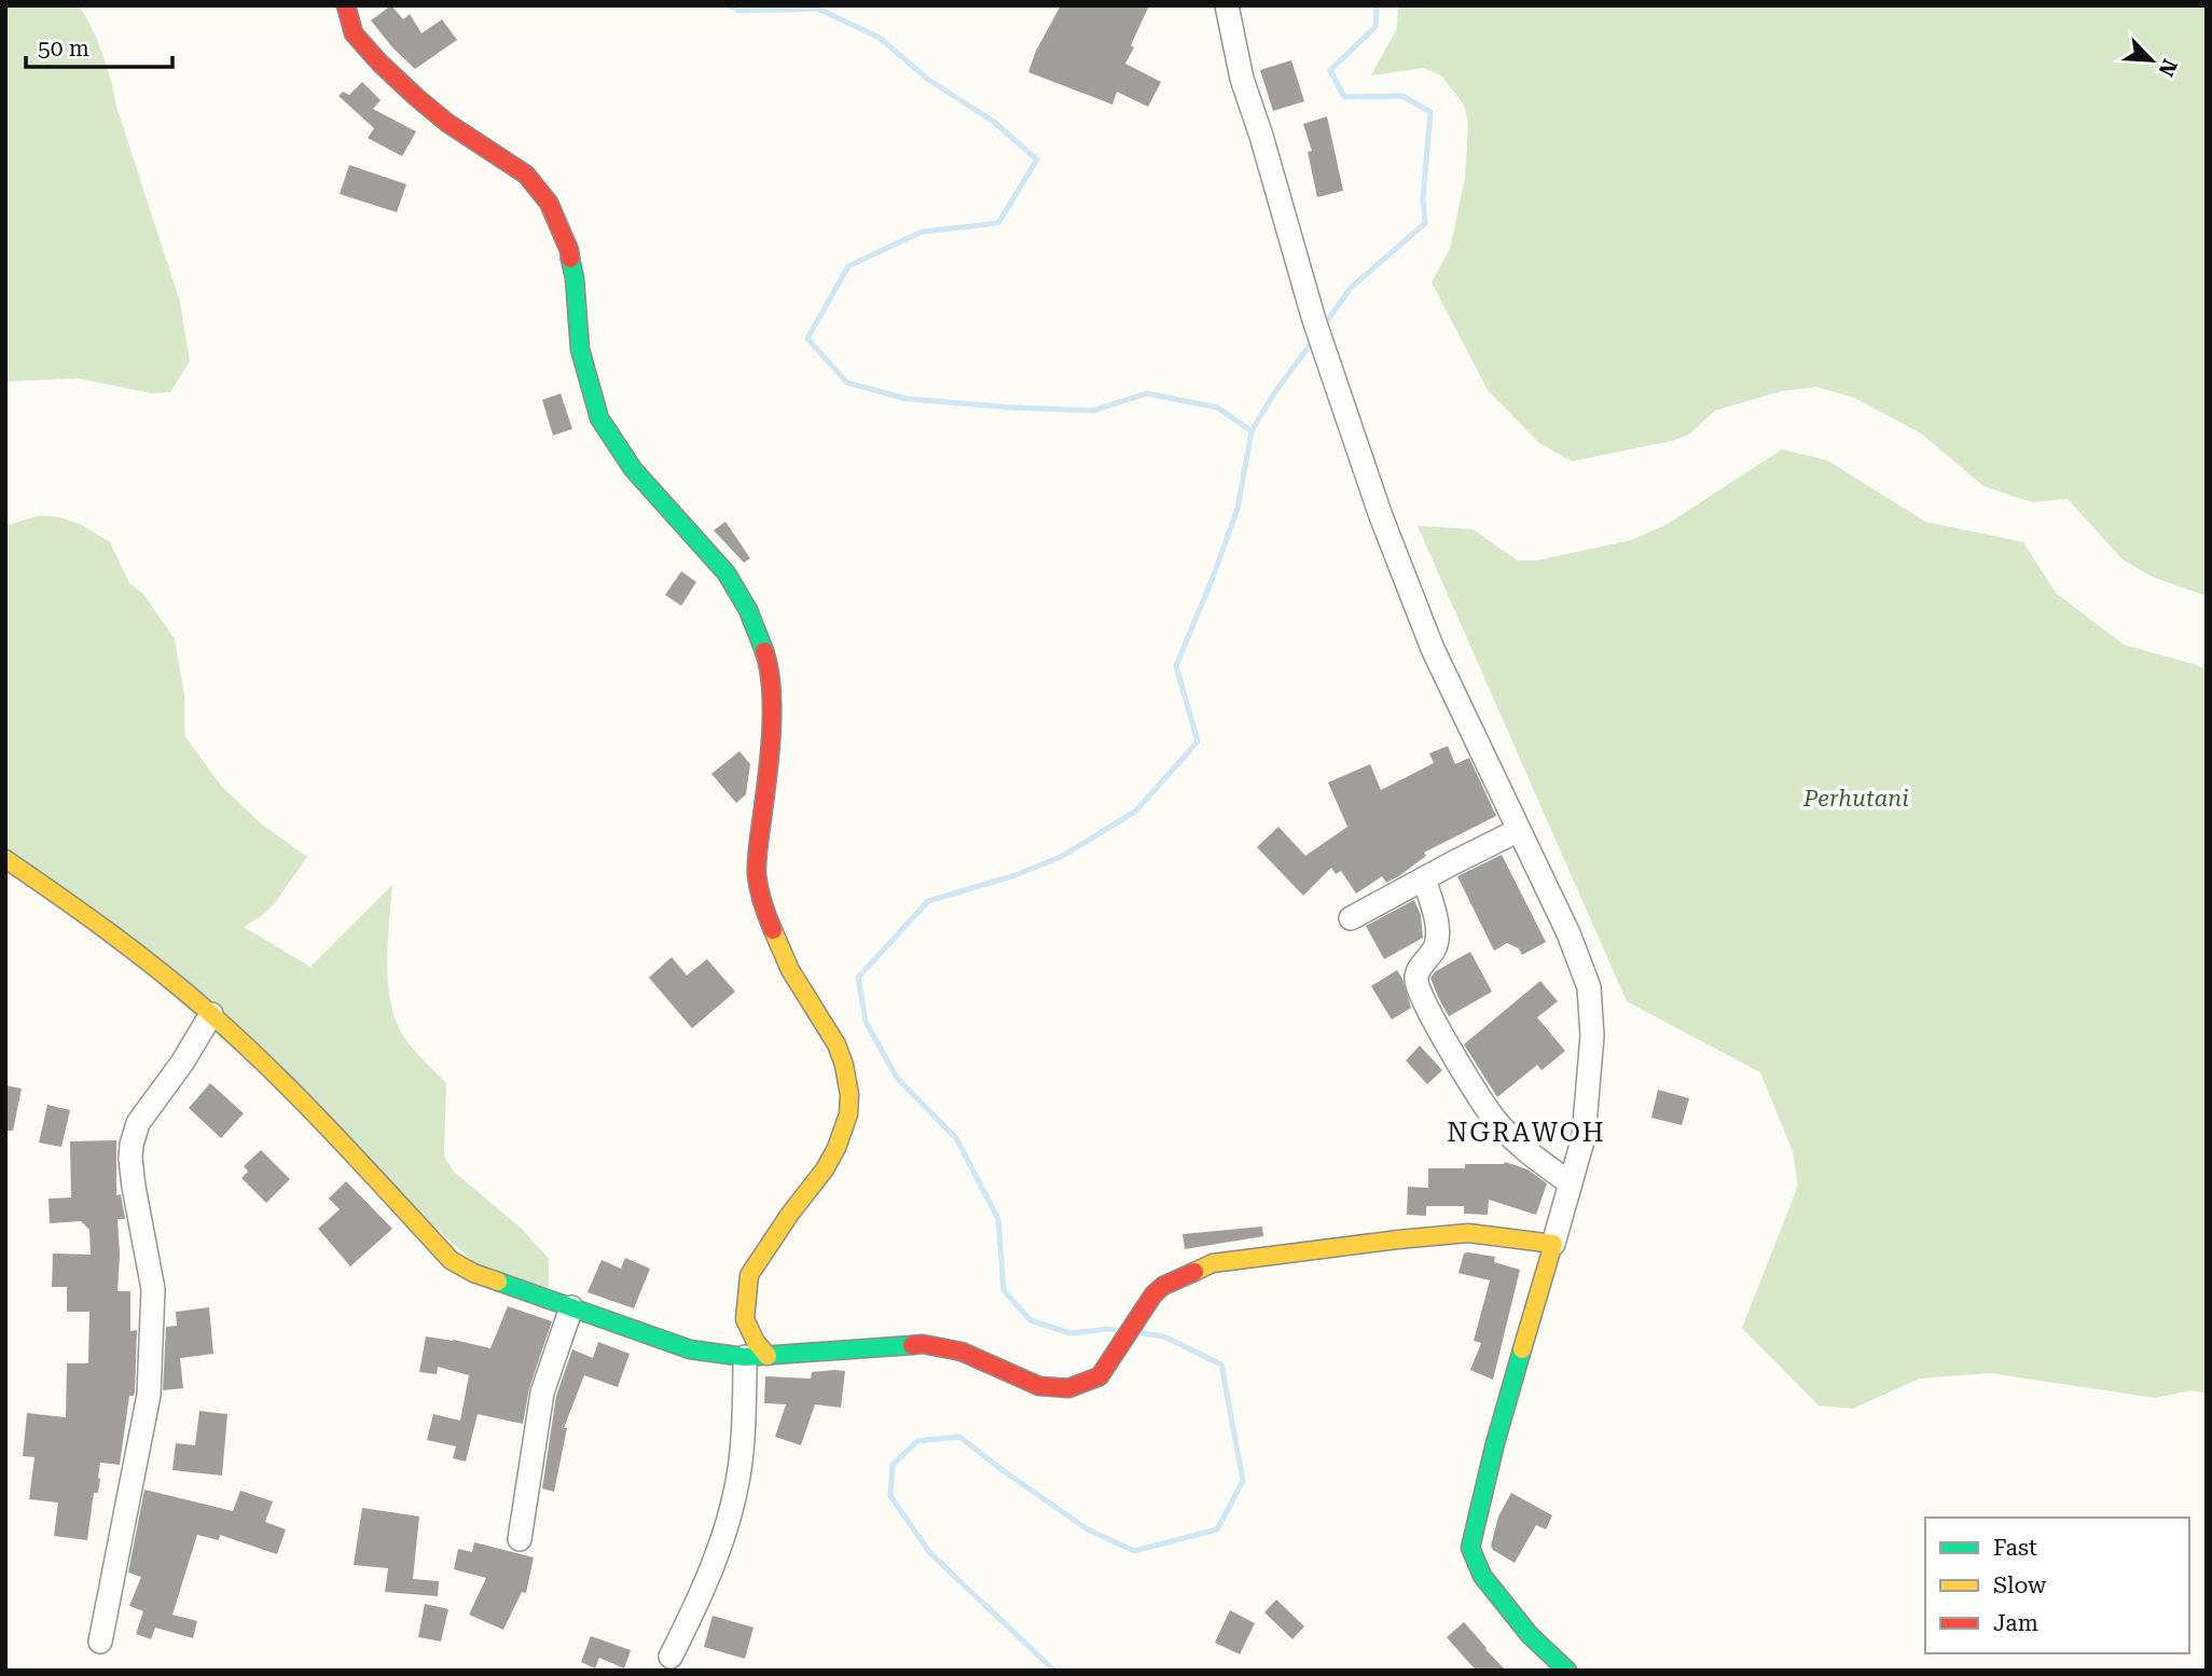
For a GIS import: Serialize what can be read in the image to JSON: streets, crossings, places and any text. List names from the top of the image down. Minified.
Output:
{"districts":["NGRAWOH"],"parks":["Perhutani"],"legend":["Fast","Slow","Jam"],"scale_bar":"50 m","north":"bottom right"}
